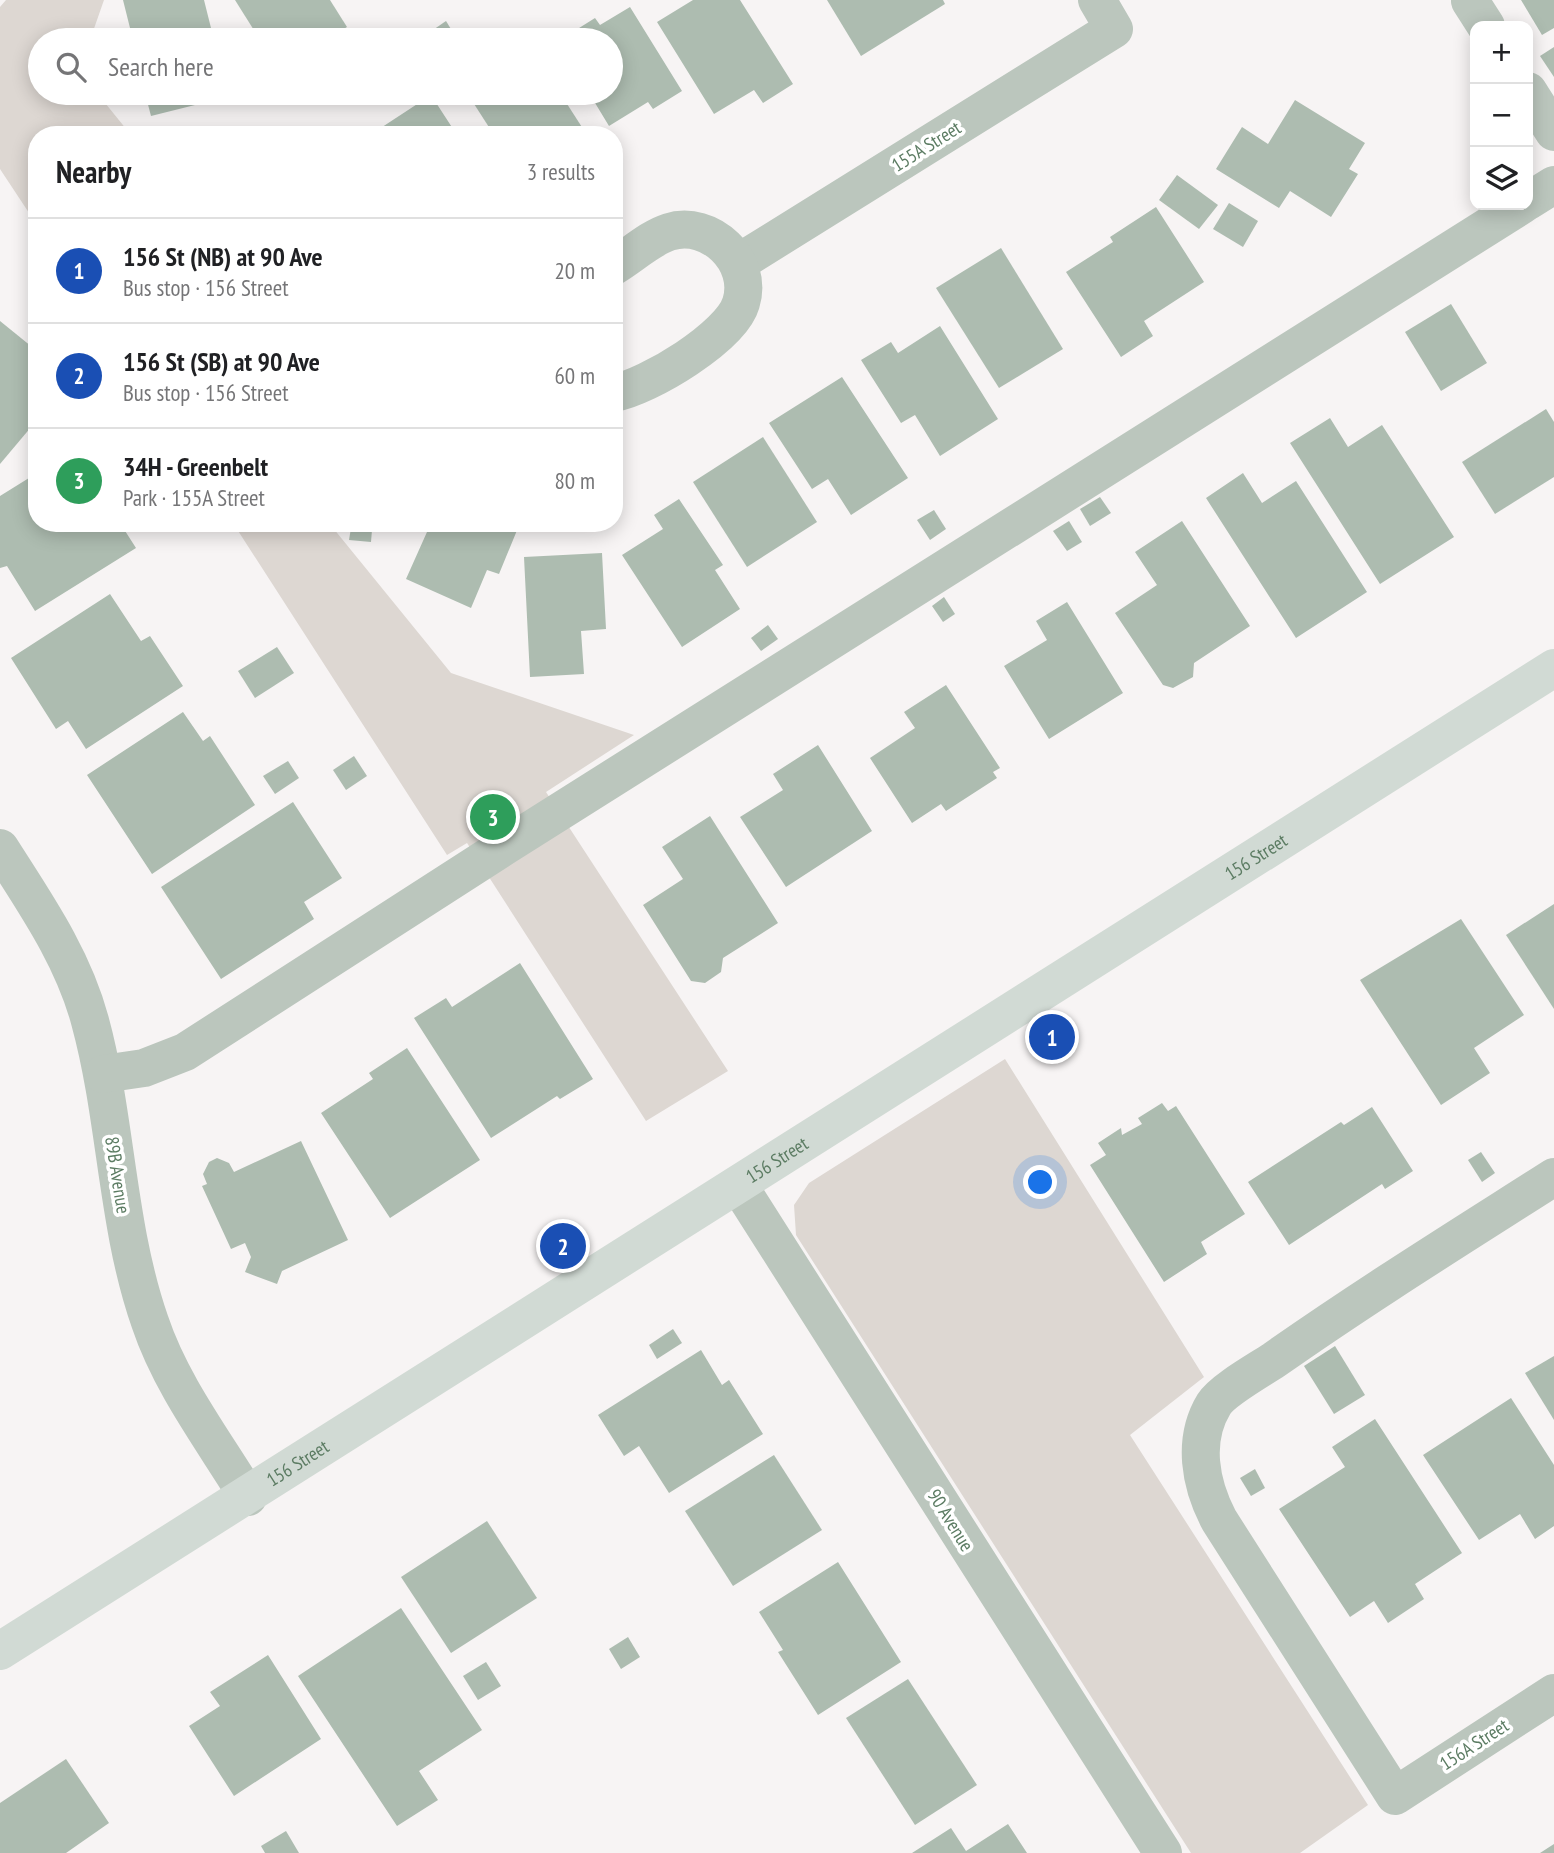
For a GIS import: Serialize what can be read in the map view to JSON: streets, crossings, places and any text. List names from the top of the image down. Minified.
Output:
{"streets":{"main road":["156 Street"],"street":["155A Street","89B Avenue","90 Avenue","156A Street"]},"crossings":[["156 Street","89B Avenue"],["156 Street","90 Avenue"]],"page":{"map_buttons":["+","−"],"search":"Search here","heading":["Nearby","3 results"],"list":[{"mark":"1","name":"156 St (NB) at 90 Ave","note":"Bus stop · 156 Street","value":"20 m"},{"mark":"2","name":"156 St (SB) at 90 Ave","note":"Bus stop · 156 Street","value":"60 m"},{"mark":"3","name":"34H - Greenbelt","note":"Park · 155A Street","value":"80 m"}],"pins":["3","1","2"]}}
